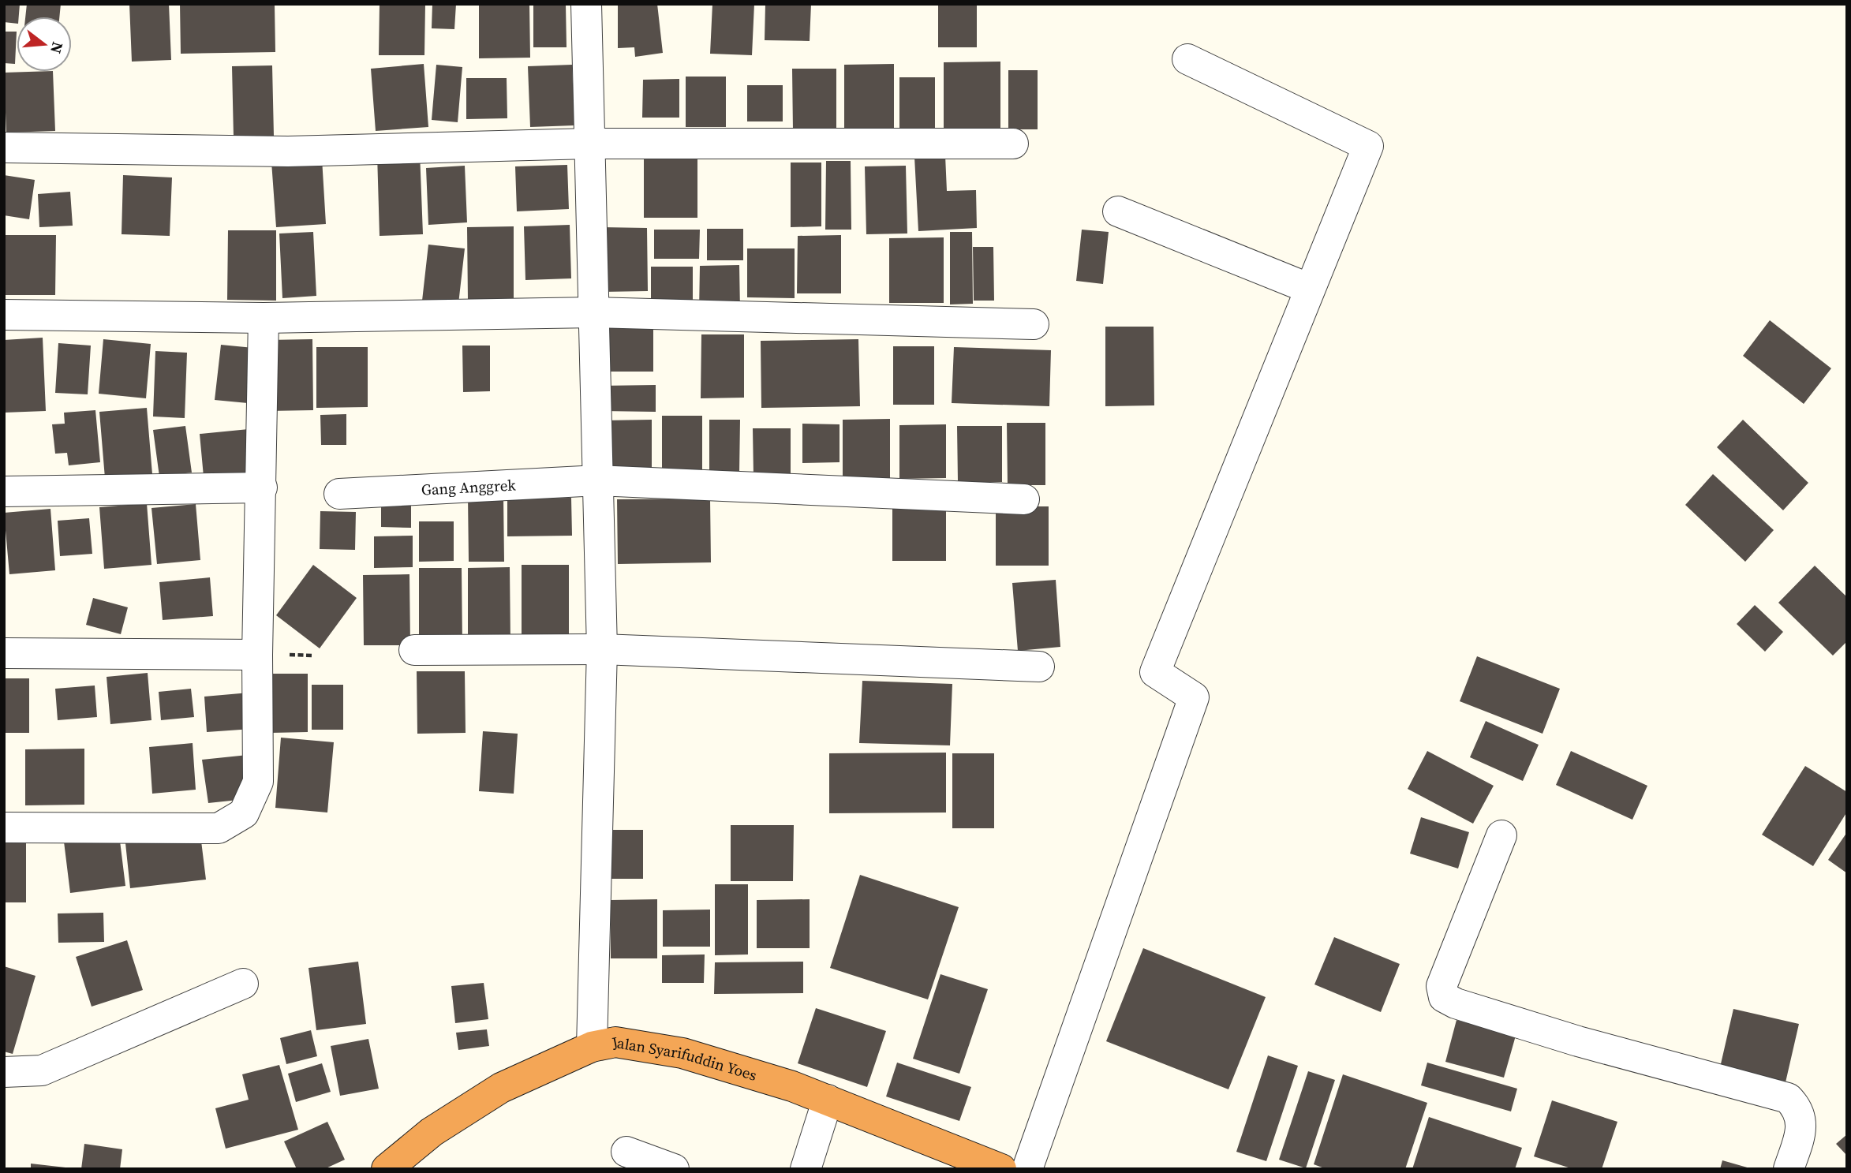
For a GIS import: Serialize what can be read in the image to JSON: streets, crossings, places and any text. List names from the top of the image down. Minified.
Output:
{"streets":{"highway":["Jalan Syarifuddin Yoes"],"street":["Gang Anggrek"]},"north":"right"}
